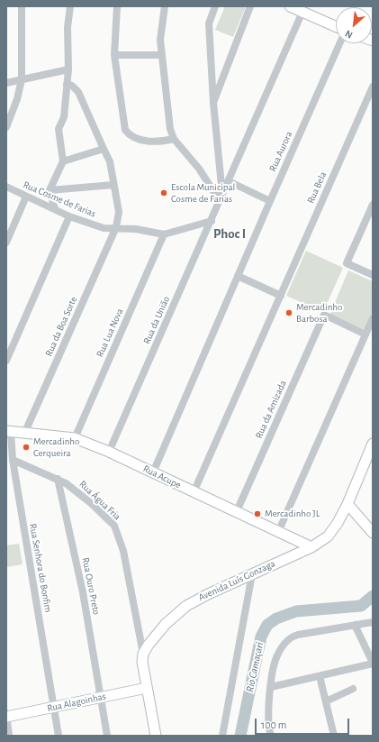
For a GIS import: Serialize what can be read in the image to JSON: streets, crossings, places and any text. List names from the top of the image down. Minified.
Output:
{"streets":{"street":["Rua Aurora","Rua Bela","Rua Cosme de Farias","Rua da União","Rua da Boa Sorte","Rua Lua Nova","Rua da Amizada","Rua Acupe","Rua Água Fria","Rua Senhora do Bonfim","Avenida Luís Gonzaga","Rua Ouro Preto","Rua Alagoinhas"]},"crossings":[["Rua Aurora","Rua Acupe"],["Rua Bela","Rua Acupe"],["Rua Cosme de Farias","Rua da União"],["Rua Cosme de Farias","Rua da Boa Sorte"],["Rua Cosme de Farias","Rua Lua Nova"],["Rua da União","Rua Acupe"],["Rua da Boa Sorte","Rua Acupe"],["Rua Lua Nova","Rua Acupe"],["Rua da Amizada","Rua Acupe"],["Rua Acupe","Rua Senhora do Bonfim"],["Rua Acupe","Avenida Luís Gonzaga"],["Rua Água Fria","Rua Senhora do Bonfim"],["Rua Água Fria","Avenida Luís Gonzaga"],["Rua Água Fria","Rua Ouro Preto"],["Rua Senhora do Bonfim","Rua Alagoinhas"],["Rua Ouro Preto","Rua Alagoinhas"]],"districts":["Phoc I"],"water":["Rio Camaçari"],"places":["Escola Municipal Cosme de Farias","Mercadinho Barbosa","Mercadinho Cerqueira","Mercadinho JL"],"scale_bar":"100 m","north":"bottom left"}
